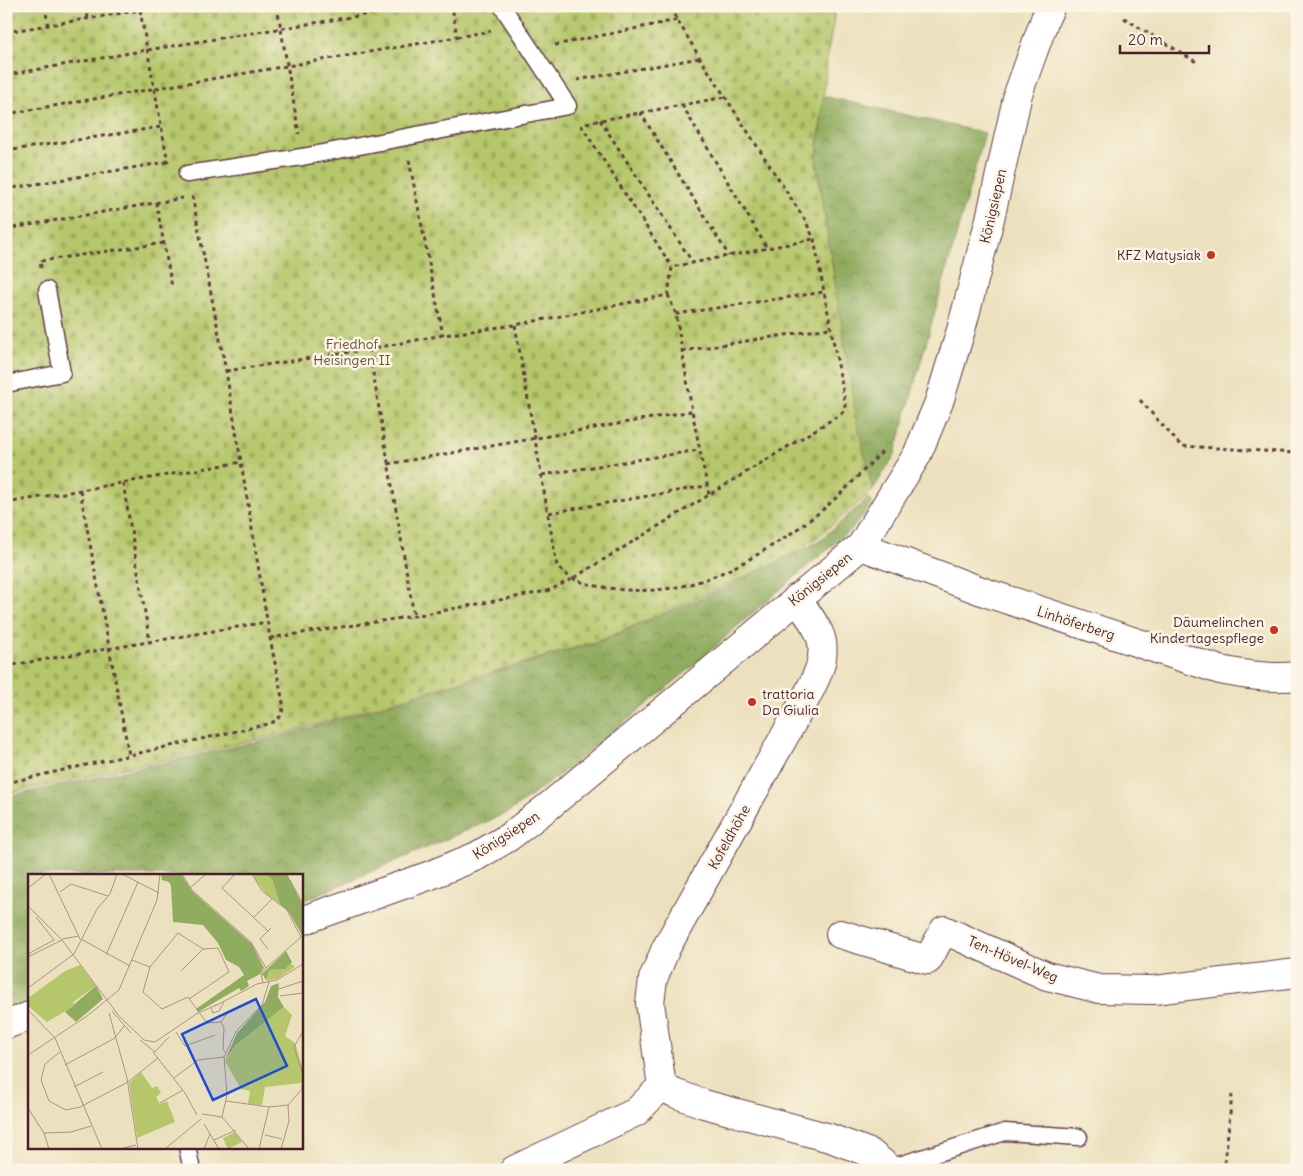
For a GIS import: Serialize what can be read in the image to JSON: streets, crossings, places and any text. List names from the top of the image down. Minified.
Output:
{"streets":{"street":["Königsiepen","Linhöferberg","Kofeldhöhe","Ten-Hövel-Weg"]},"crossings":[["Königsiepen","Linhöferberg"],["Königsiepen","Kofeldhöhe"]],"parks":["Friedhof Heisingen II"],"places":["KFZ Matysiak","Däumelinchen Kindertagespflege","trattoria Da Giulia"],"scale_bar":"20 m"}
